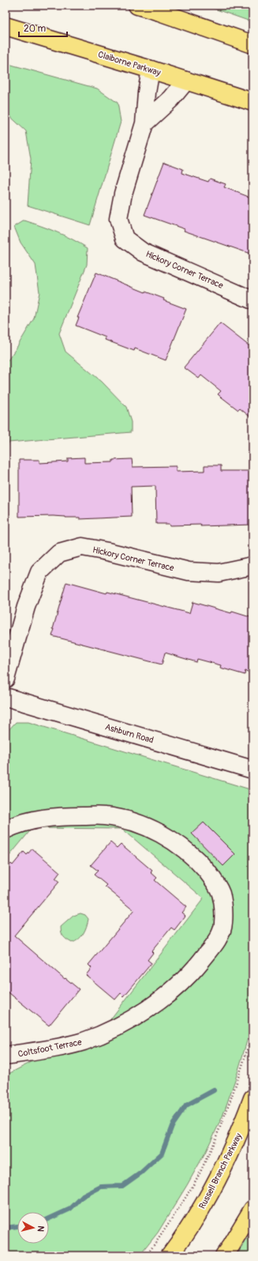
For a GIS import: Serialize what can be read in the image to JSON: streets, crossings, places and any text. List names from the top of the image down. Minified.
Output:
{"streets":{"main road":["Claiborne Parkway","Russell Branch Parkway"],"street":["Hickory Corner Terrace","Ashburn Road","Coltsfoot Terrace"]},"crossings":[["Claiborne Parkway","Hickory Corner Terrace"]],"scale_bar":"20 m","north":"right"}
